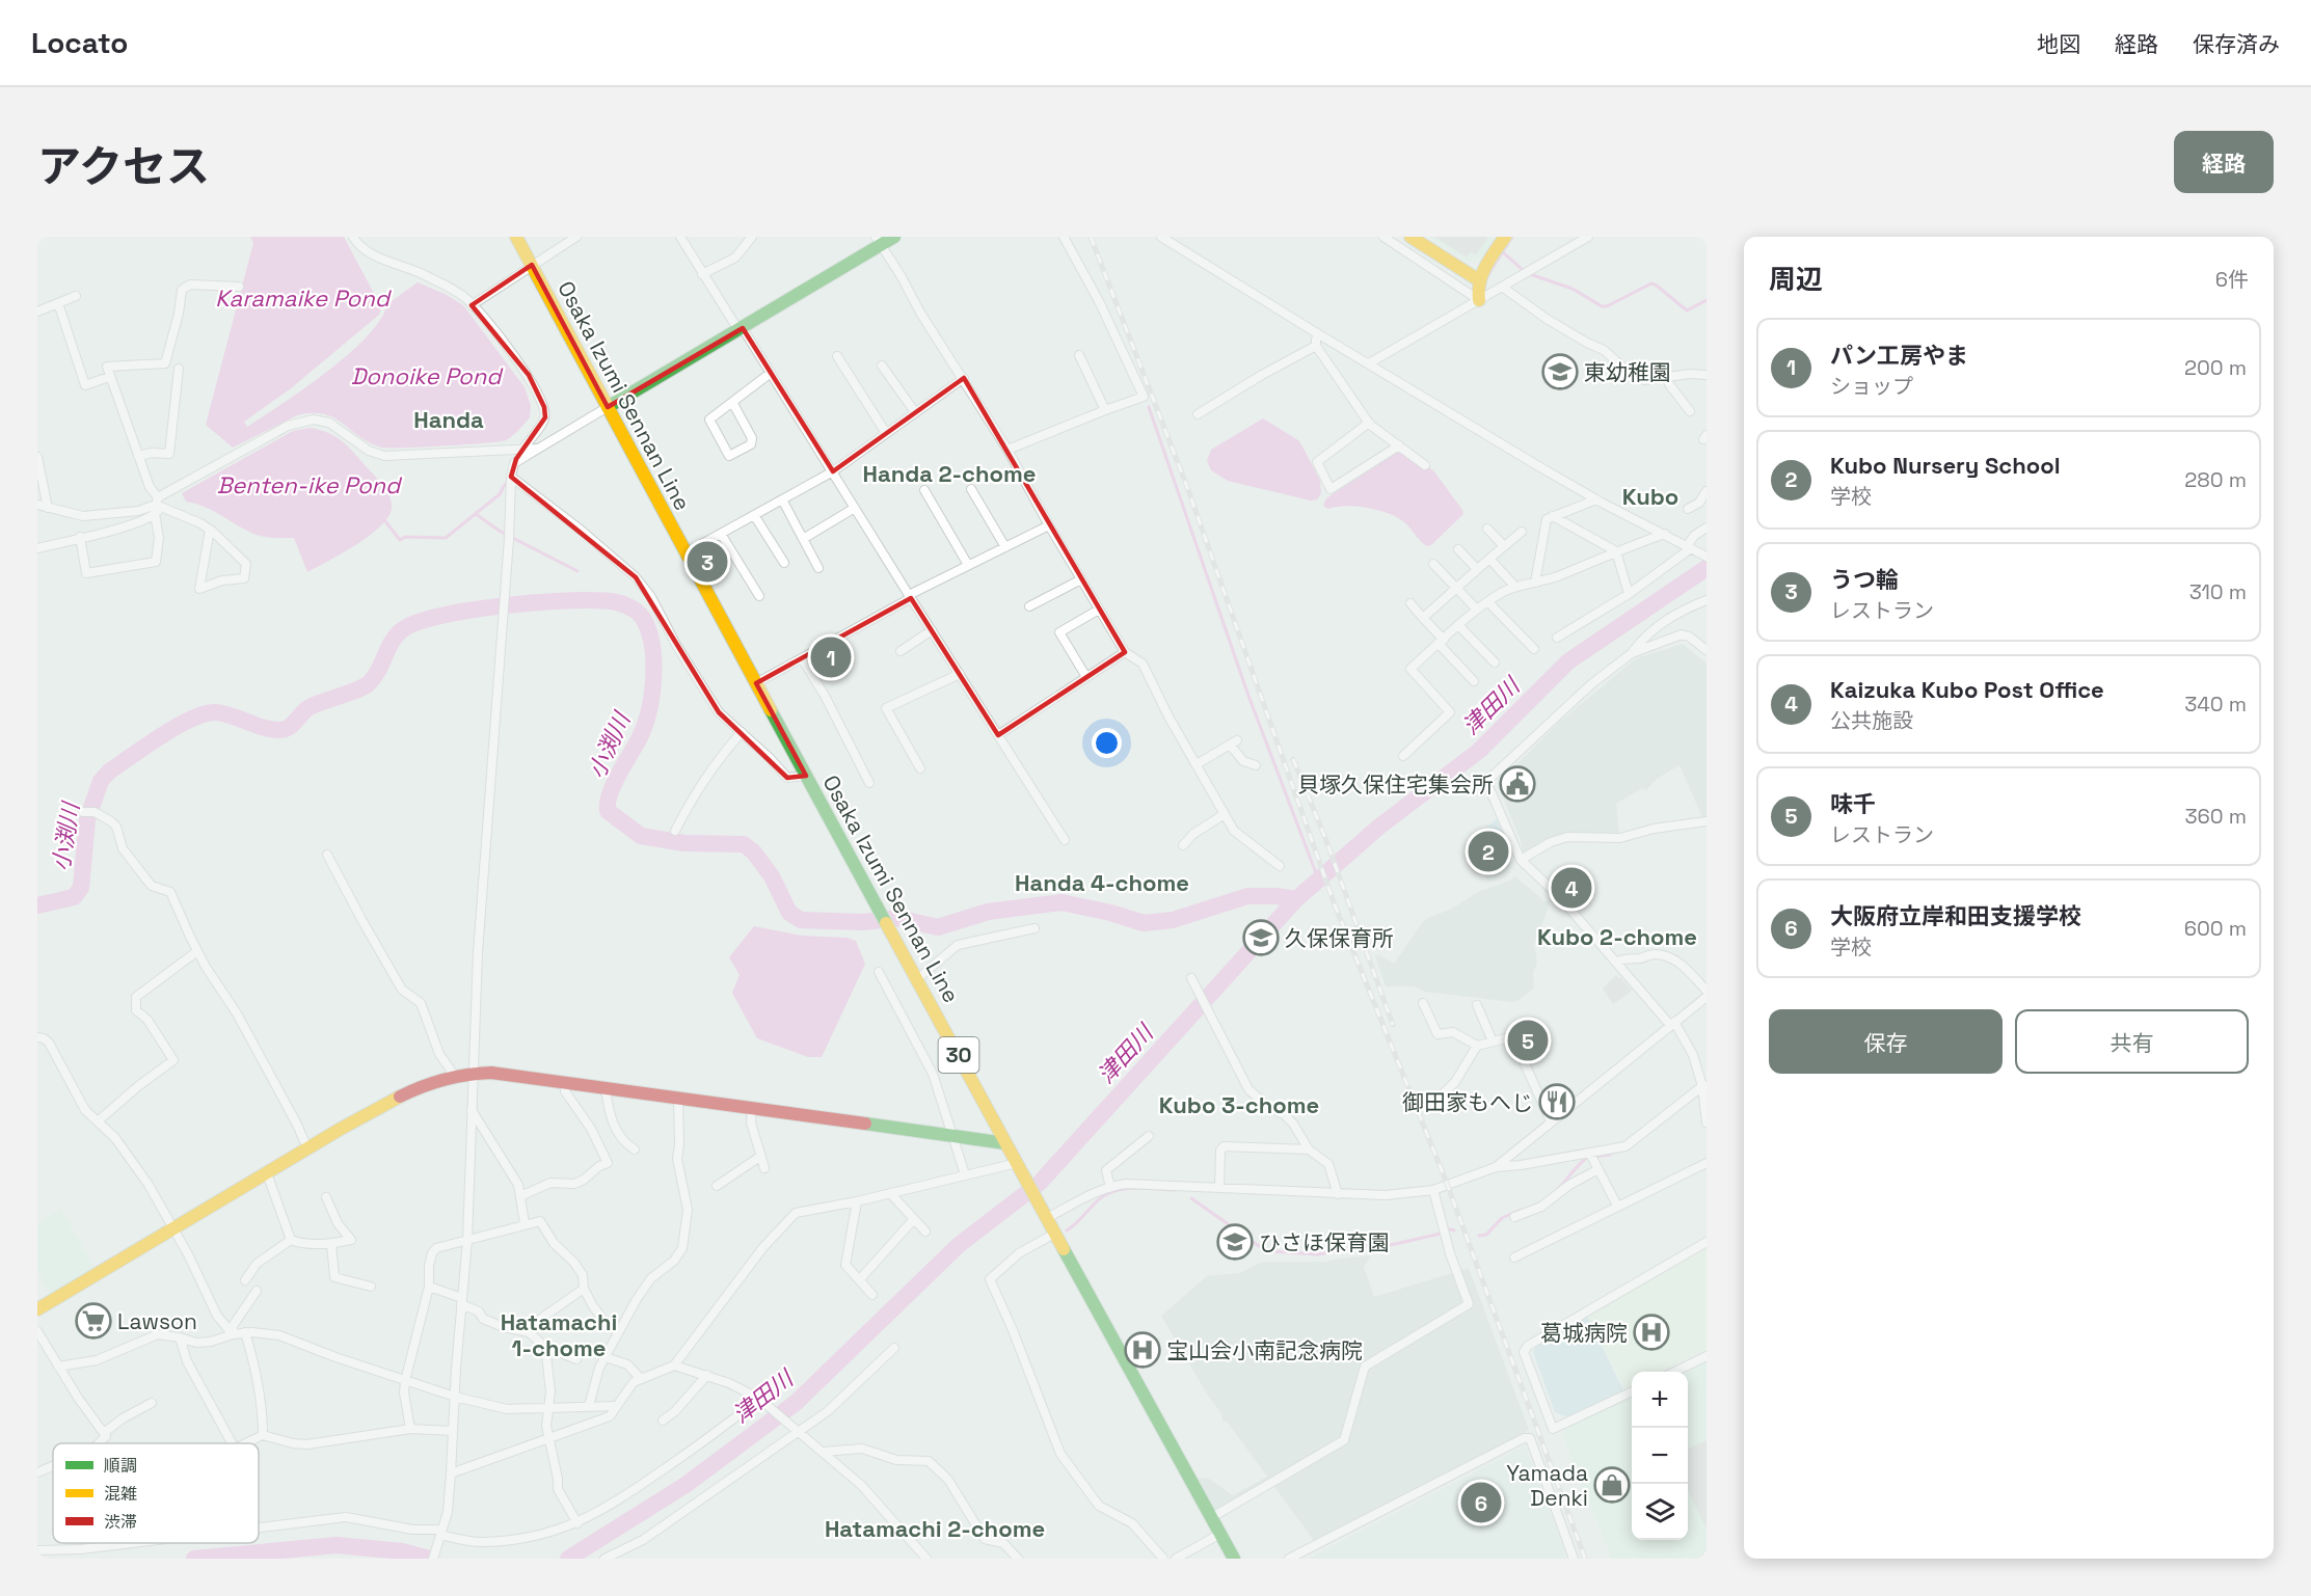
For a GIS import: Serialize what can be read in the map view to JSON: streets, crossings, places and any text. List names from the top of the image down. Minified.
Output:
{"streets":{"main road":["Osaka Izumi Sennan Line","30"]},"districts":["Handa","Handa 2-chome","Kubo","Handa 4-chome","Kubo 2-chome","Kubo 3-chome","Hatamachi 1-chome","Hatamachi 2-chome"],"water":["Karamaike Pond","Donoike Pond","Benten-ike Pond","津田川","小渕川"],"places":{"school or university":["東幼稚園","久保保育所","ひさほ保育園"],"public building":["貝塚久保住宅集会所"],"restaurant":["御田家もへじ"],"supermarket":["Lawson"],"hospital":["葛城病院","宝山会小南記念病院"],"shop":["Yamada Denki"]},"legend":["順調","混雑","渋滞"],"page":{"header":"Locato","nav":["地図","経路","保存済み"],"title":"アクセス","buttons":["経路",["保存","共有"]],"heading":["周辺","6件"],"list":[{"mark":"1","name":"パン工房やま","note":"ショップ","value":"200 m"},{"mark":"2","name":"Kubo Nursery School","note":"学校","value":"280 m"},{"mark":"3","name":"うつ輪","note":"レストラン","value":"310 m"},{"mark":"4","name":"Kaizuka Kubo Post Office","note":"公共施設","value":"340 m"},{"mark":"5","name":"味千","note":"レストラン","value":"360 m"},{"mark":"6","name":"大阪府立岸和田支援学校","note":"学校","value":"600 m"}],"pins":["3","1","2","4","5","6"],"map_buttons":["+","−"]}}
